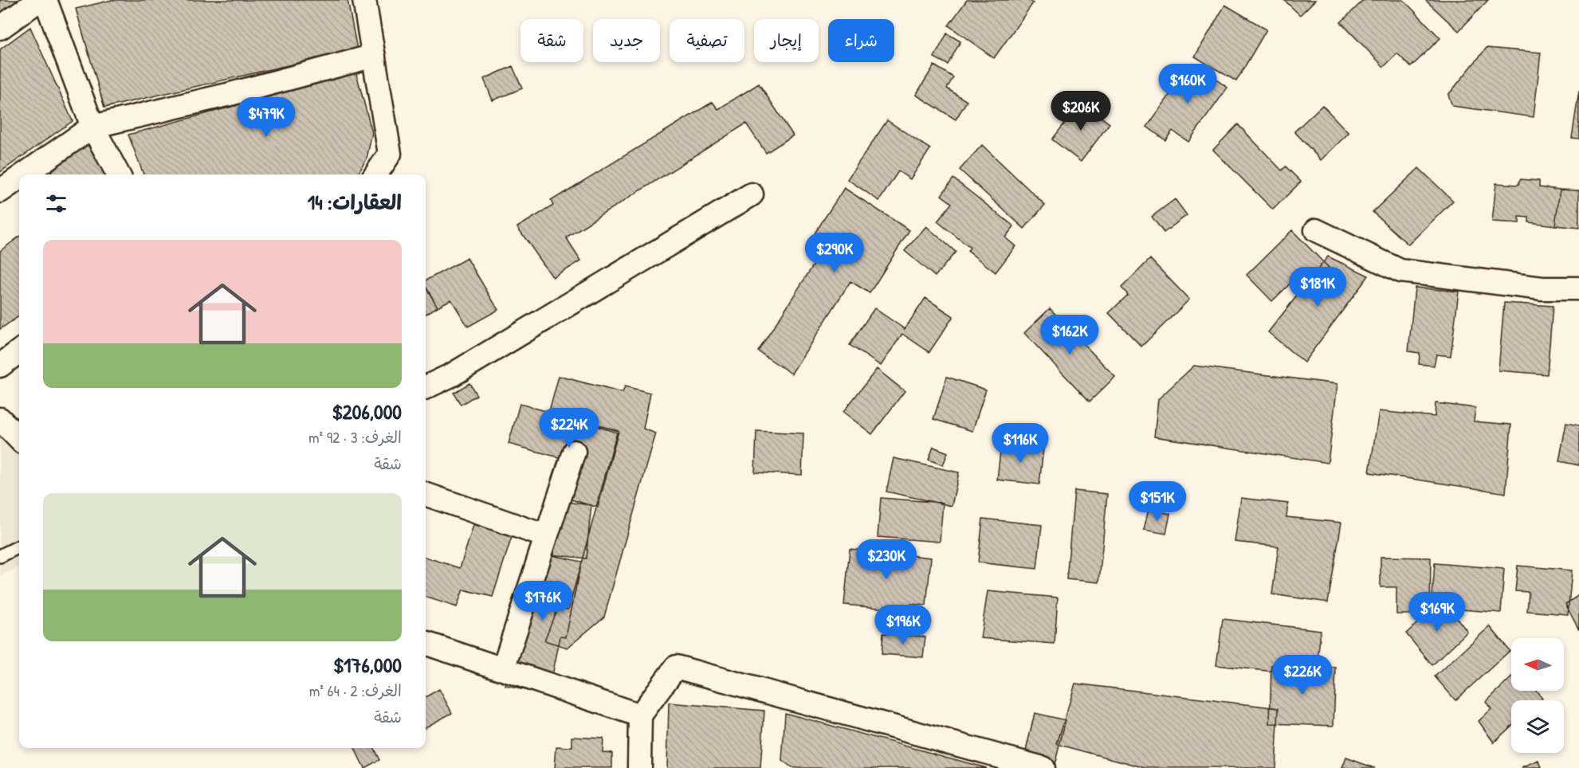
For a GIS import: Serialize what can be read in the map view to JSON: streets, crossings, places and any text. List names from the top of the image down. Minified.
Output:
{"north":"left","page":{"chip":["شراء","إيجار","تصفية","جديد","شقة"],"price":["$160K","$206K","$479K","$290K","$181K","$162K","$224K","$116K","$151K","$230K","$176K","$169K","$196K","$226K"],"heading":"العقارات: 14","list":[{"name":"$206,000","note":"الغرف: 3 · 92 m² · شقة"},{"name":"$176,000","note":"الغرف: 2 · 64 m² · شقة"}]}}
